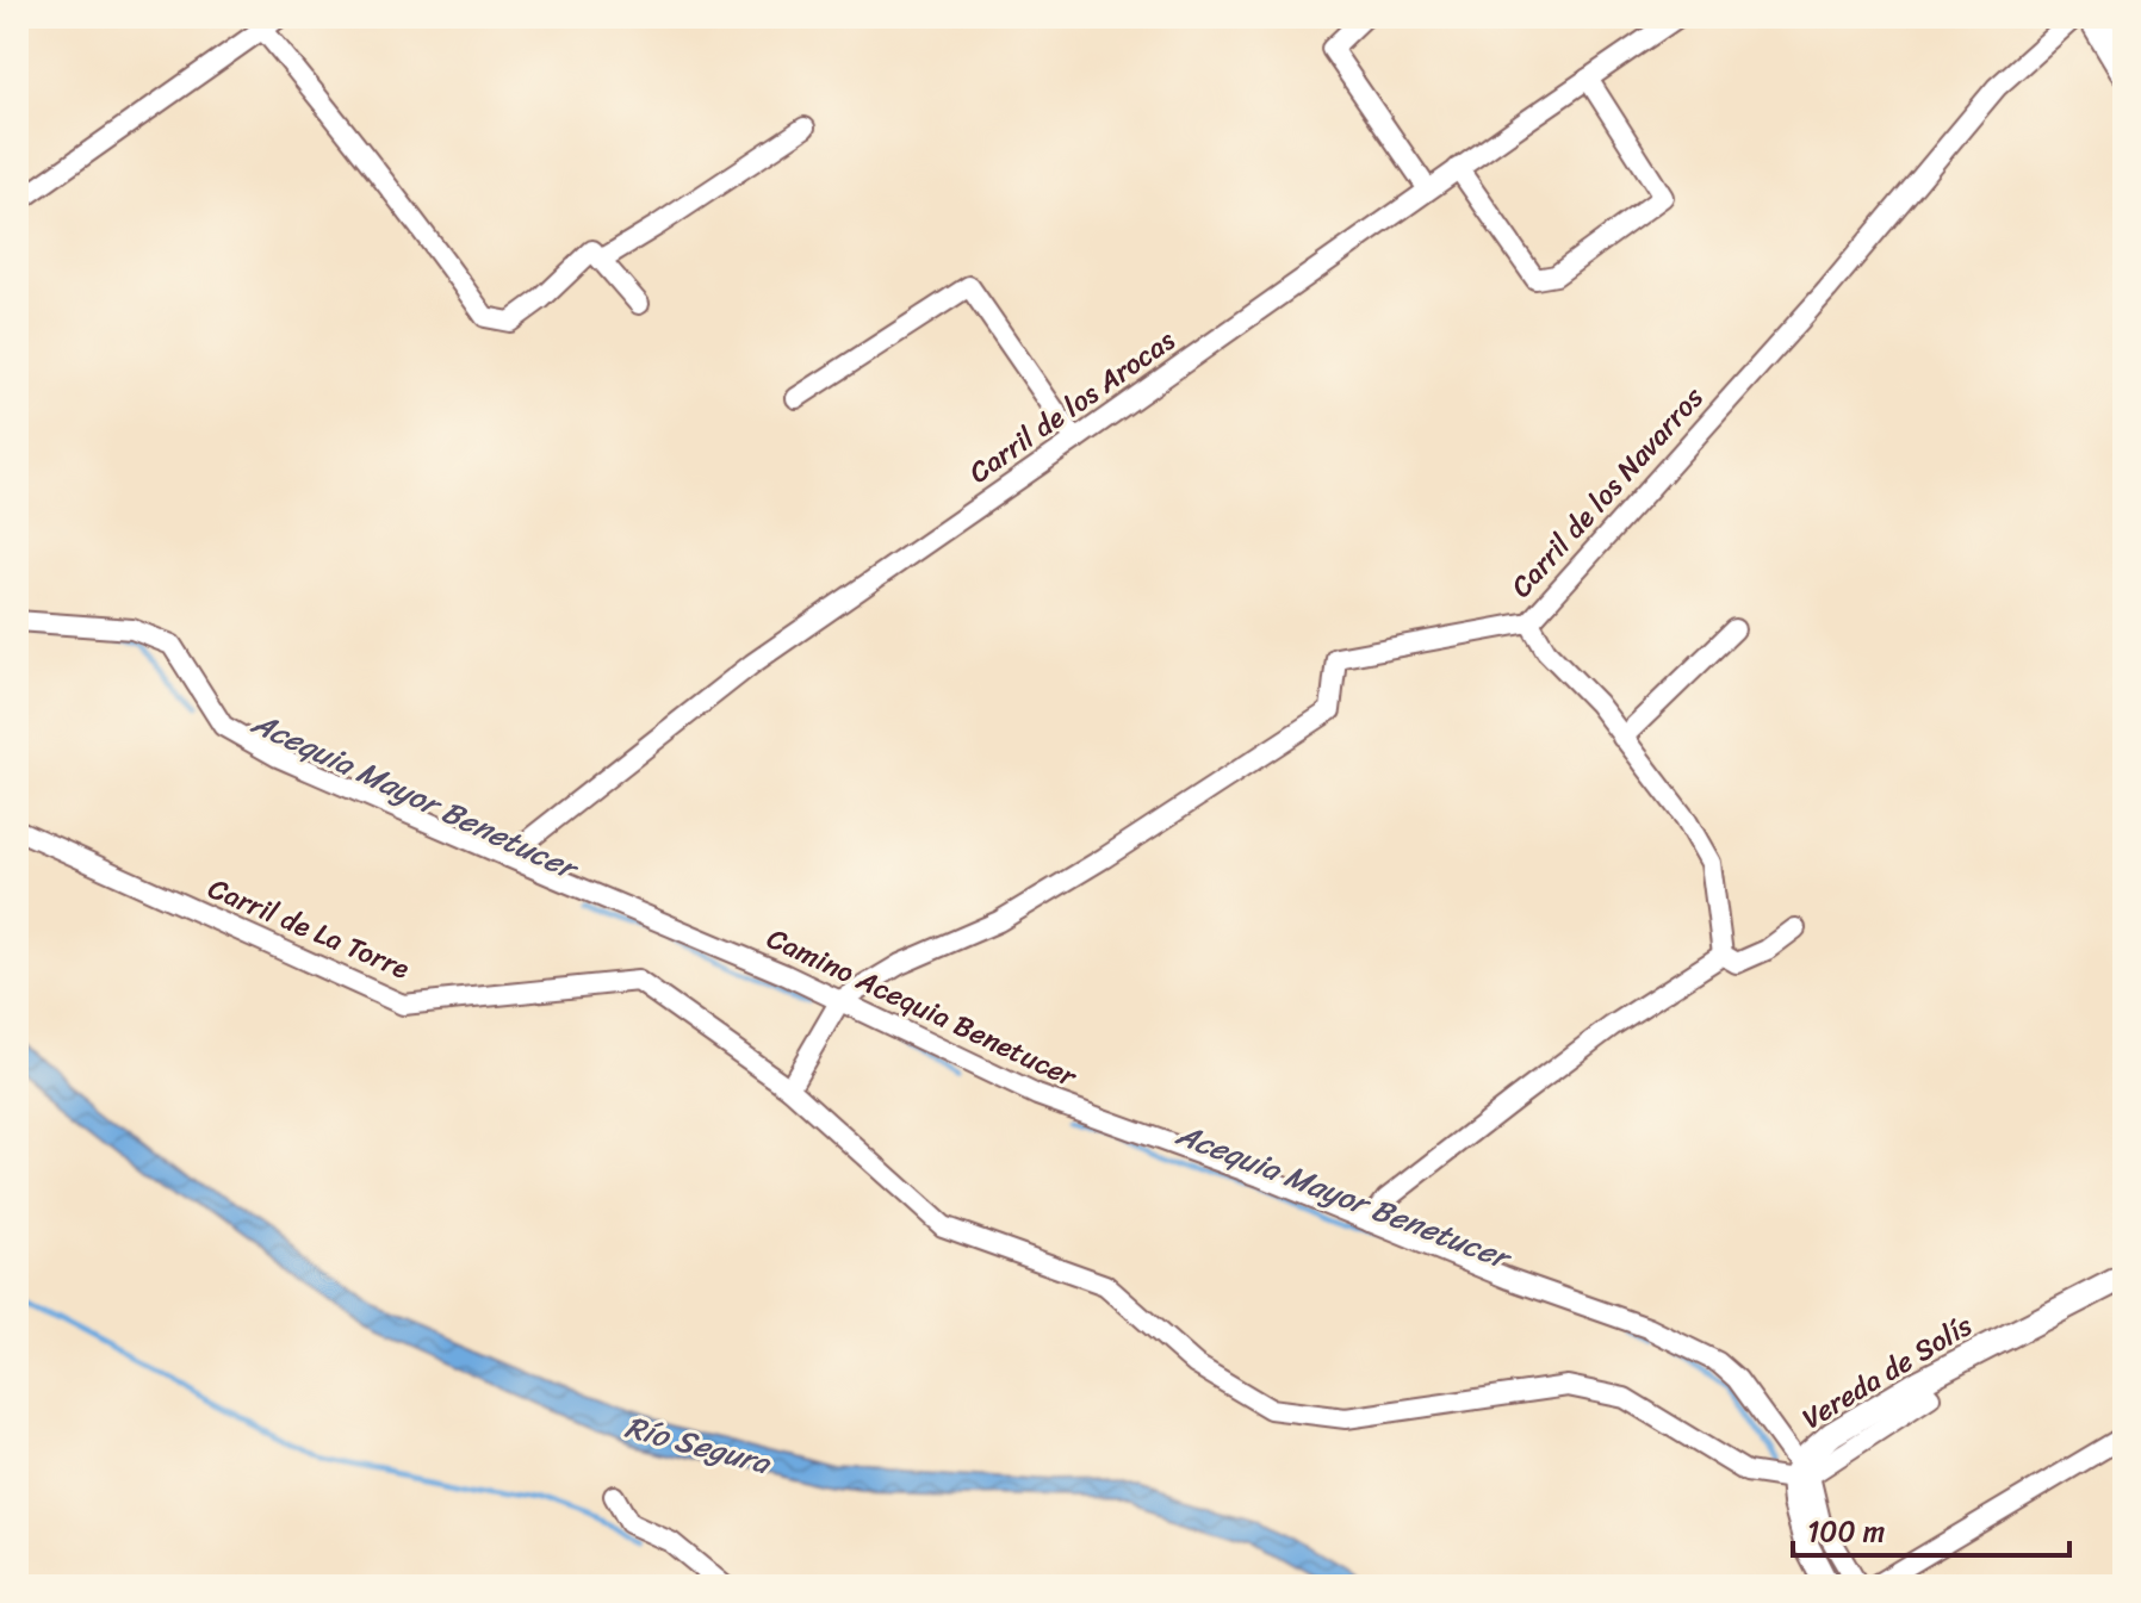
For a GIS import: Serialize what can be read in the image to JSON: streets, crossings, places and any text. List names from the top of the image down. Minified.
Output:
{"streets":{"street":["Carril de los Arocas","Carril de los Navarros","Carril de La Torre","Camino Acequia Benetucer","Vereda de Solís"]},"crossings":[["Carril de los Arocas","Camino Acequia Benetucer"],["Carril de los Navarros","Carril de La Torre"],["Carril de los Navarros","Camino Acequia Benetucer"],["Carril de La Torre","Camino Acequia Benetucer"],["Carril de La Torre","Vereda de Solís"],["Camino Acequia Benetucer","Vereda de Solís"]],"water":["Acequia Mayor Benetucer","Río Segura"],"scale_bar":"100 m"}
